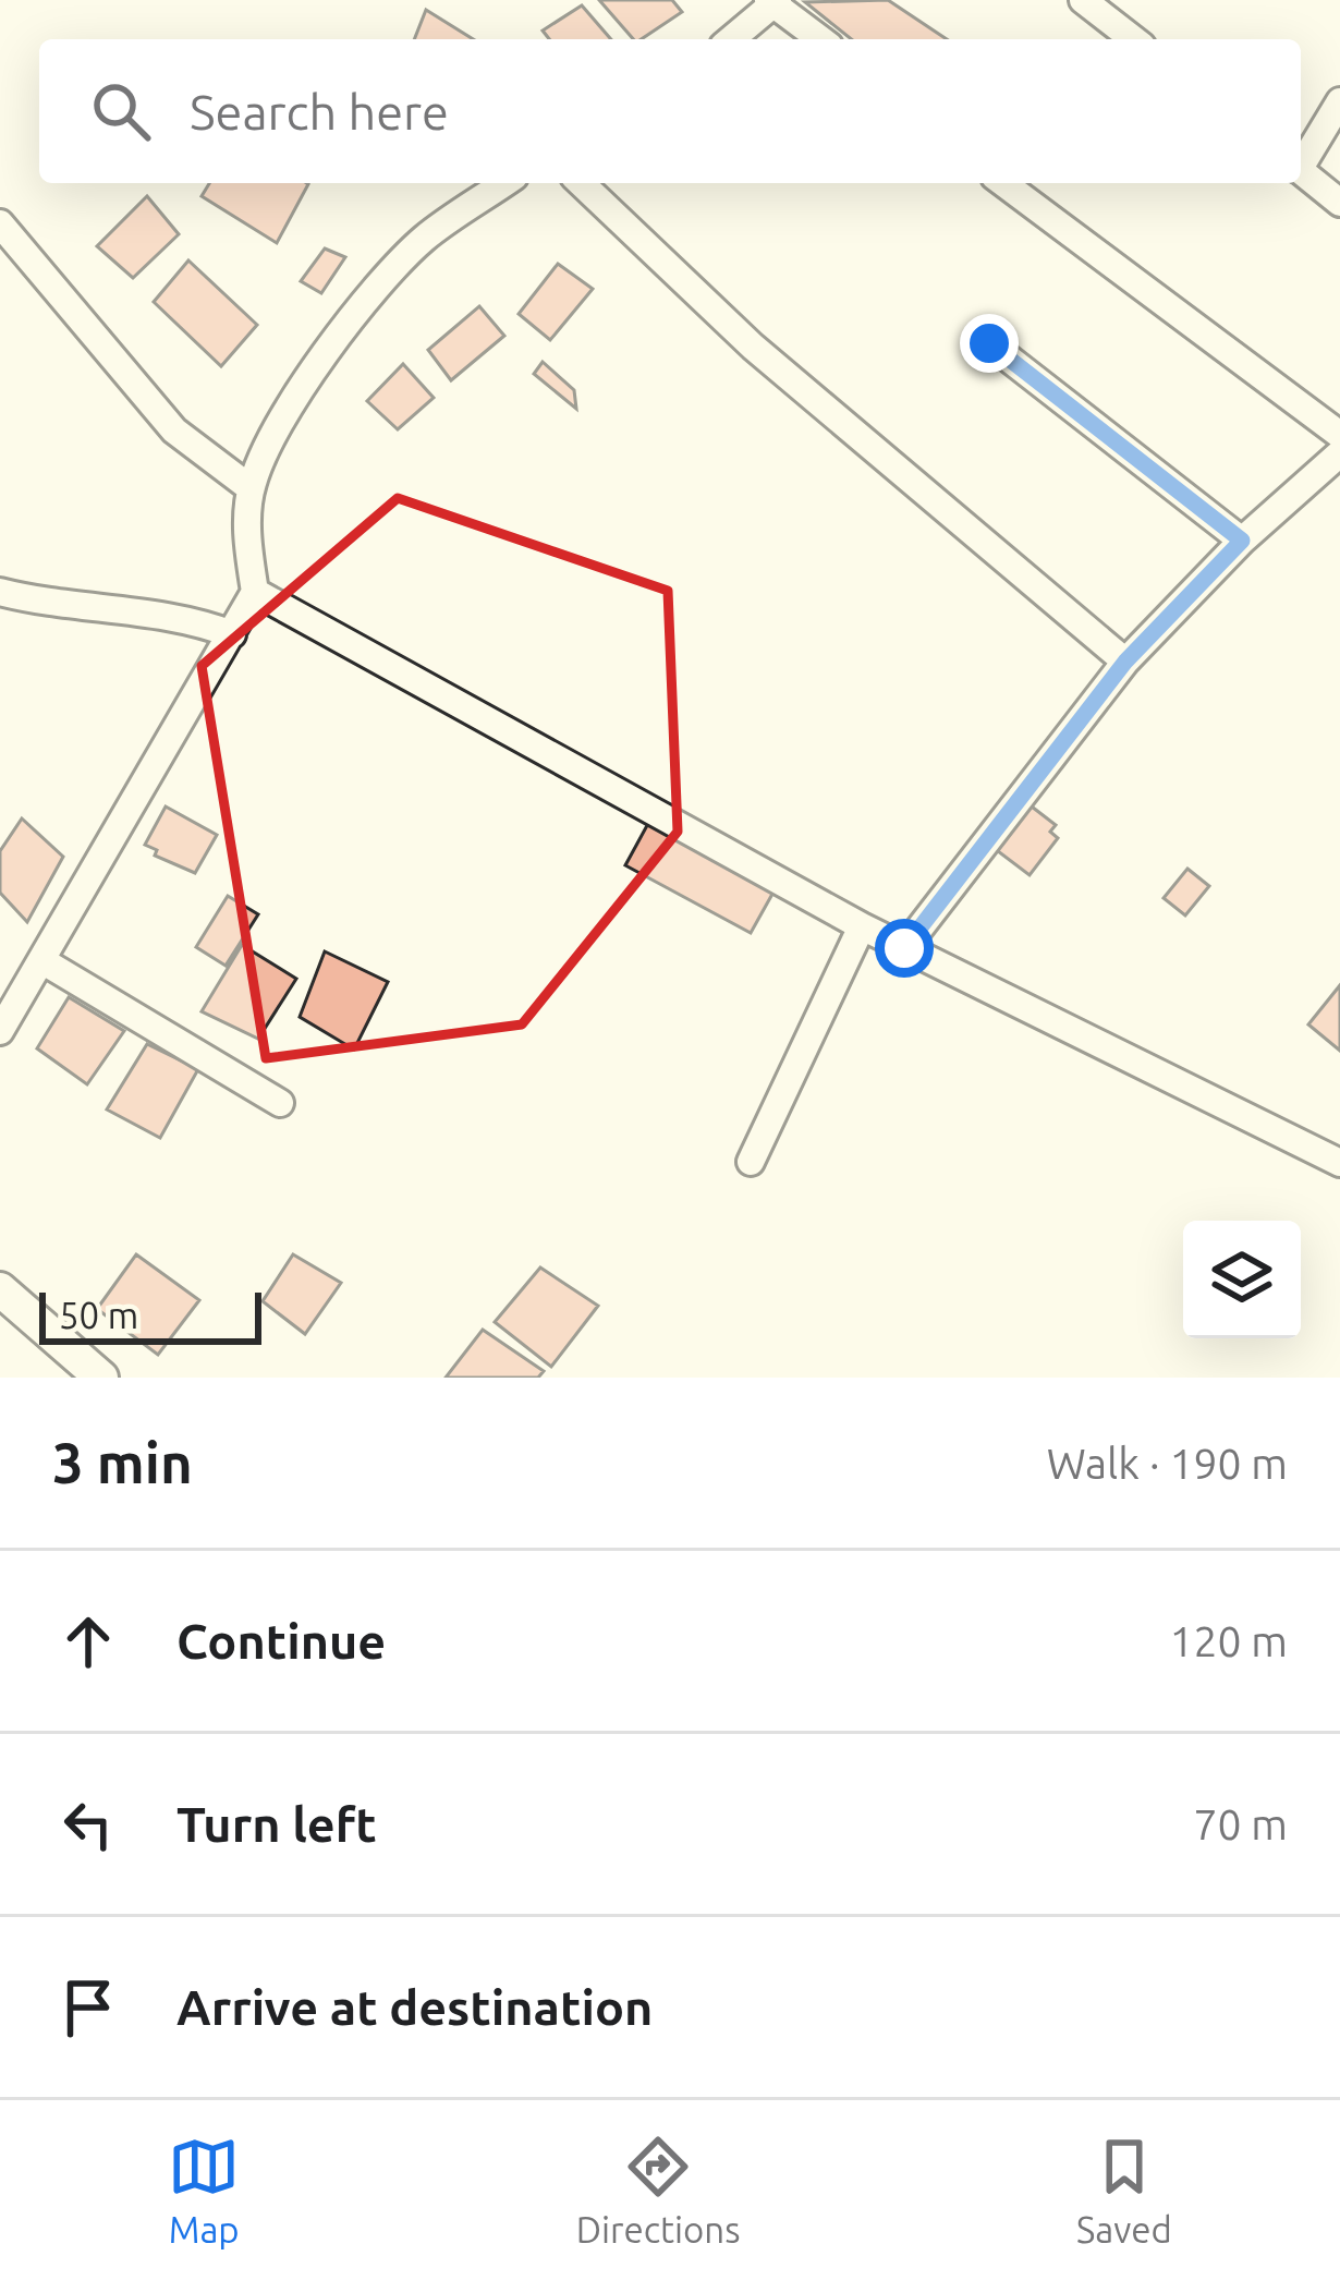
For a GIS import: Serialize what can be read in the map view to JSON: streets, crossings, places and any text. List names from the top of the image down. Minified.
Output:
{"scale_bar":"50 m","page":{"search":"Search here","scale":"50 m","heading":["3 min","Walk · 190 m"],"list":[["Continue","120 m"],["Turn left","70 m"],"Arrive at destination"],"nav":["Map","Directions","Saved"]}}
